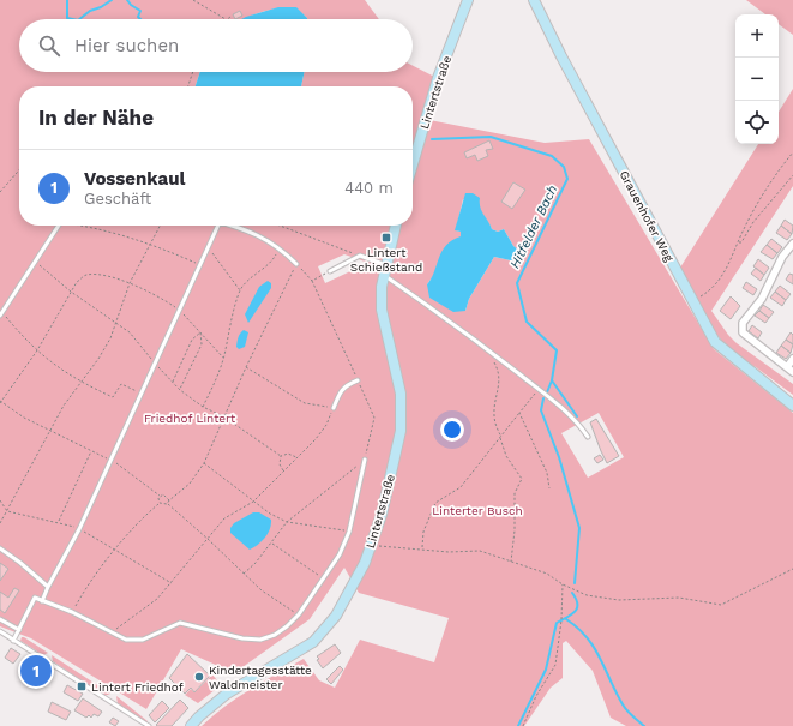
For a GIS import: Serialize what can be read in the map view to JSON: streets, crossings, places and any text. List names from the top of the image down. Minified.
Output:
{"streets":{"main road":["Lintertstraße","Grauenhofer Weg"]},"water":["Hitfelder Bach"],"parks":["Friedhof Lintert","Linterter Busch"],"places":{"transit":["Lintert Schießstand","Lintert Friedhof"],"other":["Kindertagesstätte Waldmeister"]},"page":{"map_buttons":["+","−"],"search":"Hier suchen","heading":"In der Nähe","list":[{"mark":"1","name":"Vossenkaul","note":"Geschäft","value":"440 m"}],"pins":"1"}}
